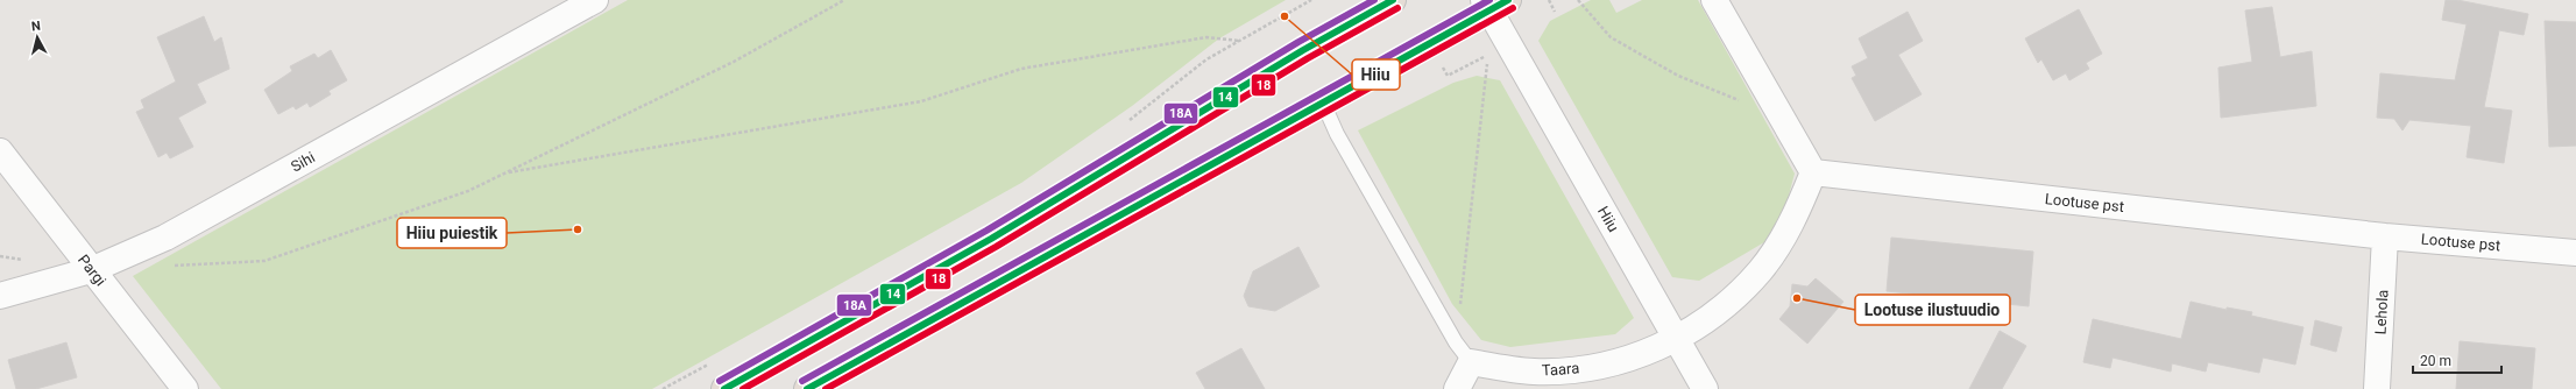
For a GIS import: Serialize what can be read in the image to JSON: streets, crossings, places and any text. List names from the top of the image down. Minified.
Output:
{"streets":{"street":["Sihi","Lootuse pst","Hiiu","Pargi","Lehola","Taara"]},"crossings":[["Sihi","Pargi"],["Lootuse pst","Lehola"],["Hiiu","Taara"]],"places":["Hiiu","Hiiu puiestik","Lootuse ilustuudio"],"lines":["transit line 14","transit line 18A","transit line 18"],"scale_bar":"20 m","north":"top"}
